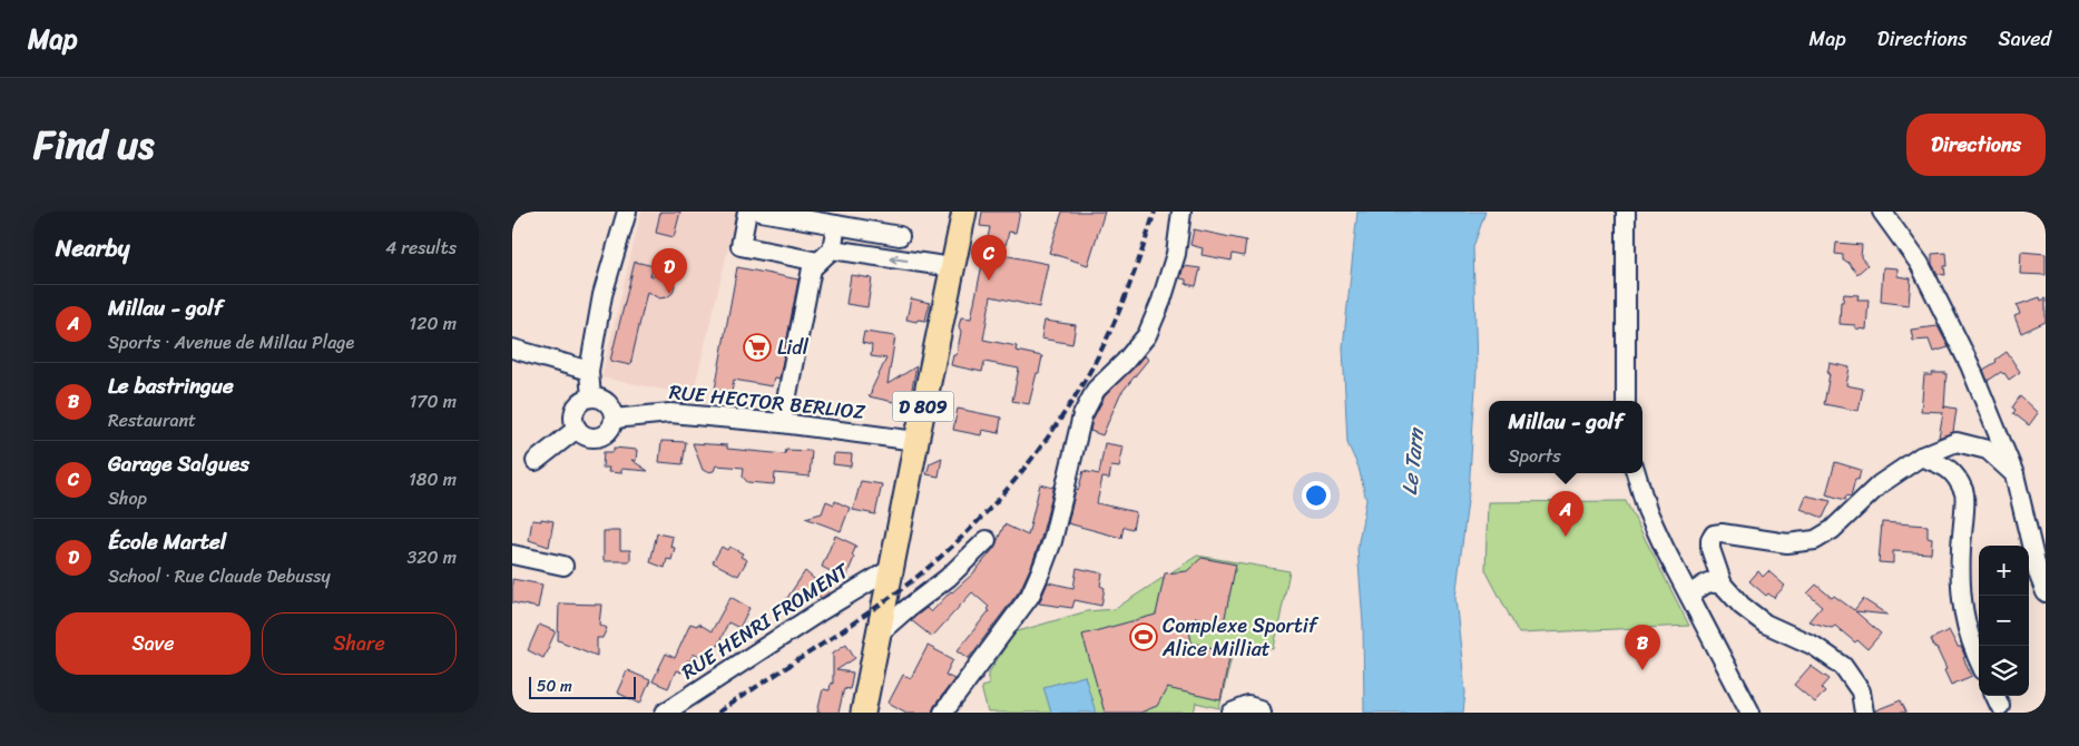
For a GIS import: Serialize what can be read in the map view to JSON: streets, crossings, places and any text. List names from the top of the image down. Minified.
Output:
{"streets":{"main road":["D 809"],"street":["RUE HECTOR BERLIOZ","RUE HENRI FROMENT"]},"crossings":[["RUE HECTOR BERLIOZ","D 809"],["D 809","RUE HENRI FROMENT"]],"water":["Le Tarn"],"places":{"supermarket":["Lidl"],"sports":["Complexe Sportif Alice Milliat"]},"scale_bar":"50 m","page":{"header":"Map","nav":["Map","Directions","Saved"],"title":"Find us","buttons":["Directions",["Save","Share"]],"heading":["Nearby","4 results"],"pins":["C","D","A","B"],"list":[{"mark":"A","name":"Millau - golf","note":"Sports · Avenue de Millau Plage","value":"120 m"},{"mark":"B","name":"Le bastringue","note":"Restaurant","value":"170 m"},{"mark":"C","name":"Garage Salgues","note":"Shop","value":"180 m"},{"mark":"D","name":"École Martel","note":"School · Rue Claude Debussy","value":"320 m"}],"popup":["Millau - golf","Sports"],"map_buttons":["+","−"],"scale":"50 m"}}
